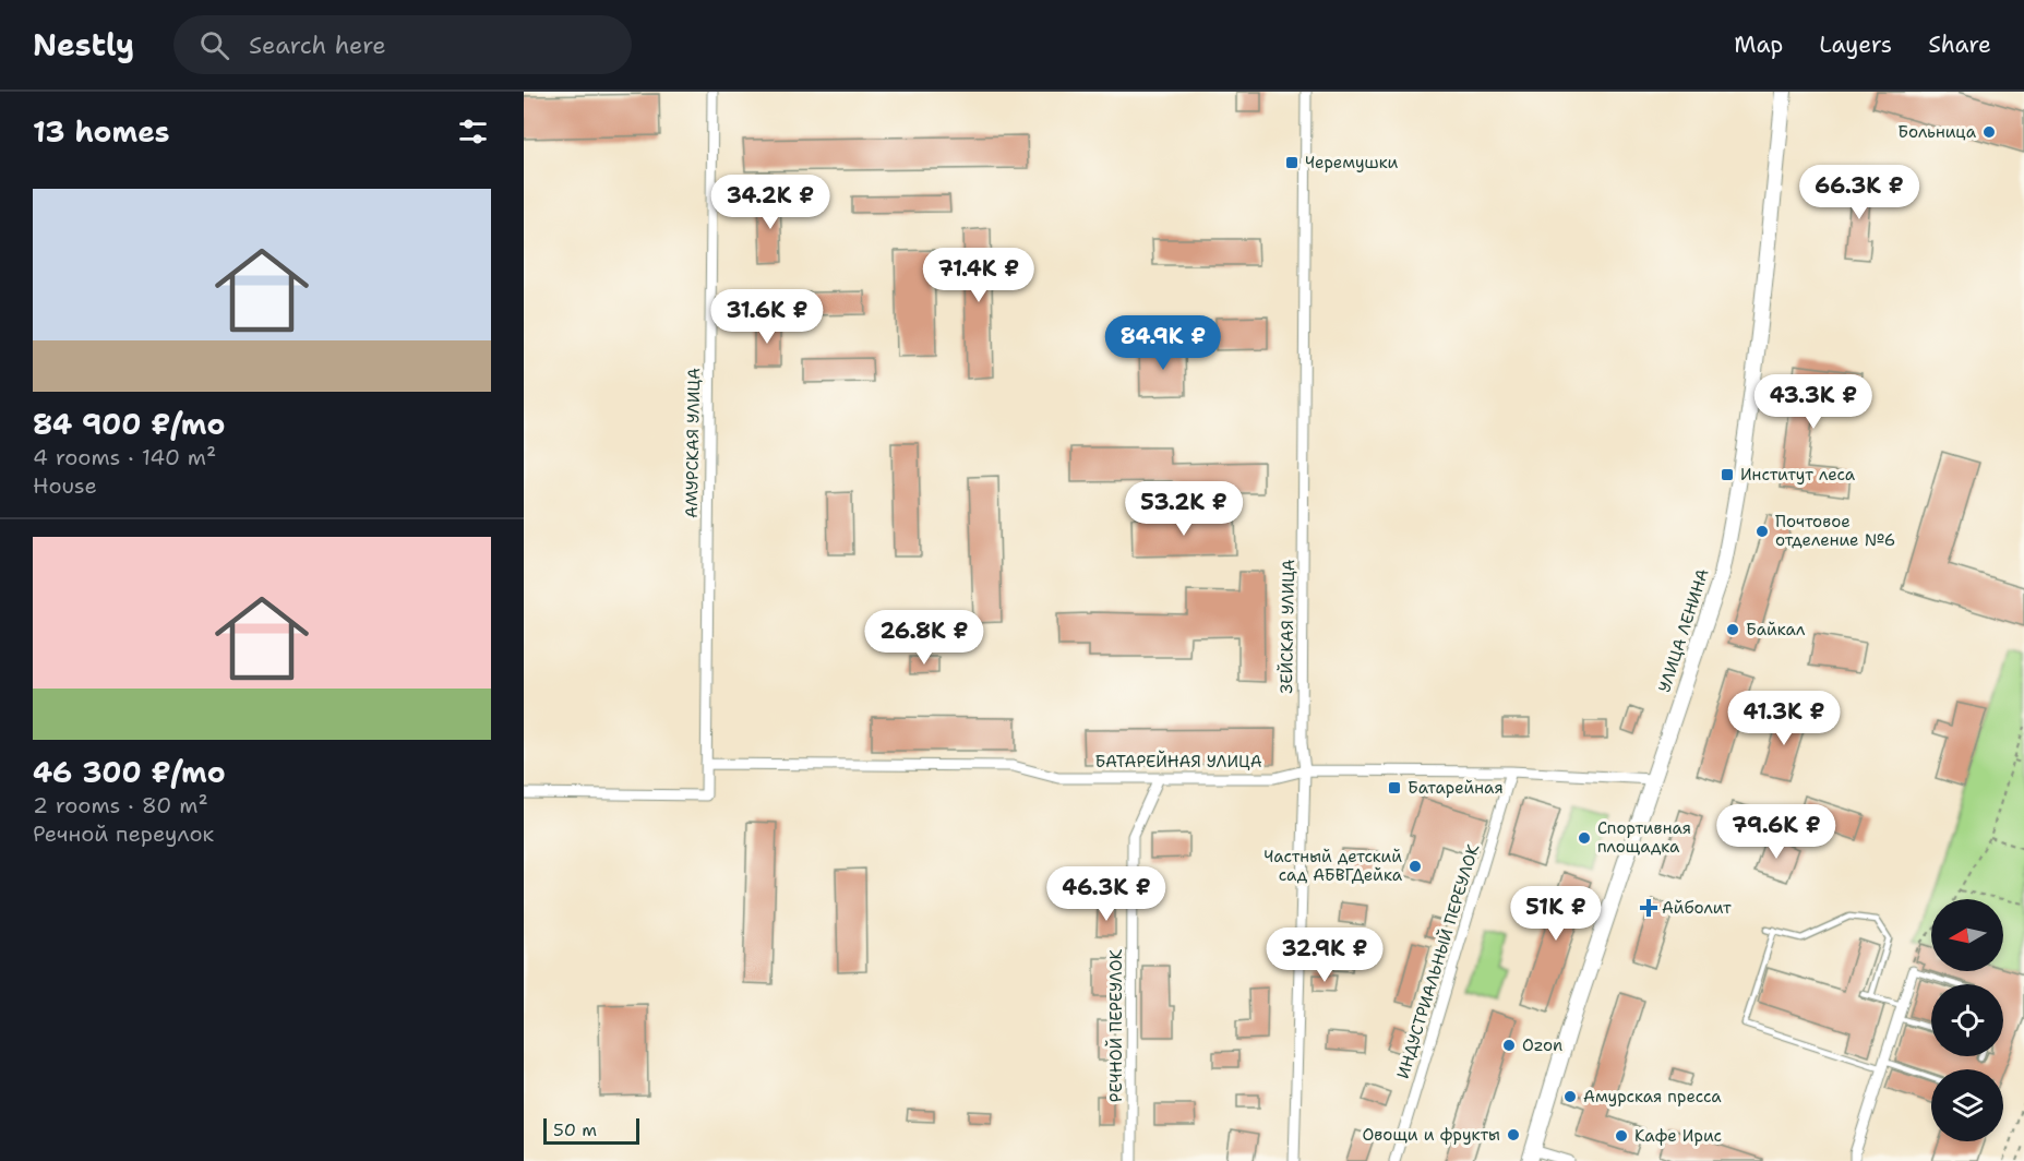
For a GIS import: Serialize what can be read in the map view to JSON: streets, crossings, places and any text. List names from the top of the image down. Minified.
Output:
{"streets":{"main road":["УЛИЦА ЛЕНИНА"],"street":["АМУРСКАЯ УЛИЦА","ЗЕЙСКАЯ УЛИЦА","БАТАРЕЙНАЯ УЛИЦА","ИНДУСТРИАЛЬНЫЙ ПЕРЕУЛОК","РЕЧНОЙ ПЕРЕУЛОК"]},"crossings":[["АМУРСКАЯ УЛИЦА","БАТАРЕЙНАЯ УЛИЦА"],["ЗЕЙСКАЯ УЛИЦА","БАТАРЕЙНАЯ УЛИЦА"],["УЛИЦА ЛЕНИНА","БАТАРЕЙНАЯ УЛИЦА"],["БАТАРЕЙНАЯ УЛИЦА","ИНДУСТРИАЛЬНЫЙ ПЕРЕУЛОК"],["БАТАРЕЙНАЯ УЛИЦА","РЕЧНОЙ ПЕРЕУЛОК"]],"places":{"other":["Больница","Почтовое отделение №6","Байкал","Спортивная площадка","Частный детский сад АБВГДейка","Ozon","Амурская пресса","Овощи и фрукты","Кафе Ирис"],"transit":["Черемушки","Институт леса","Батарейная"],"health":["Айболит"]},"scale_bar":"50 m","north":"left","page":{"header":"Nestly","search":"Search here","nav":["Map","Layers","Share"],"heading":"13 homes","price":["66.3K ₽","34.2K ₽","71.4K ₽","31.6K ₽","84.9K ₽","43.3K ₽","53.2K ₽","26.8K ₽","41.3K ₽","79.6K ₽","46.3K ₽","51K ₽","32.9K ₽"],"list":[{"name":"84 900 ₽/mo","note":"4 rooms · 140 m² · House"},{"name":"46 300 ₽/mo","note":"2 rooms · 80 m² · Речной переулок"}],"scale":"50 m"}}
